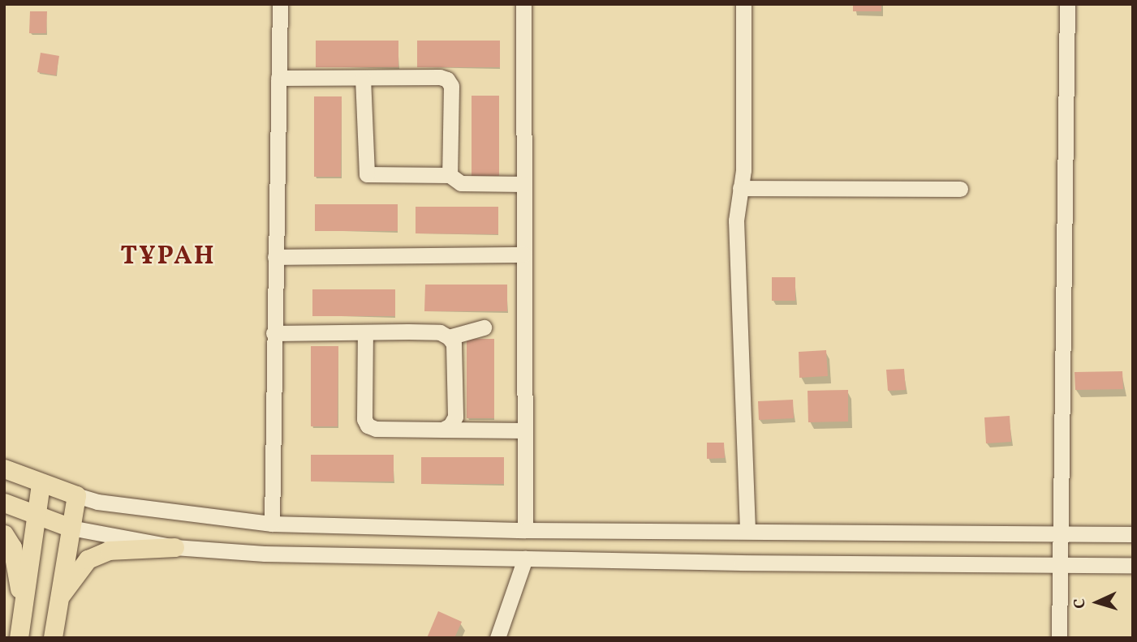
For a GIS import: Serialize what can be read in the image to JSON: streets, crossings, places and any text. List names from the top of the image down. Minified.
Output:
{"districts":["ТҰРАН"],"north":"left"}
